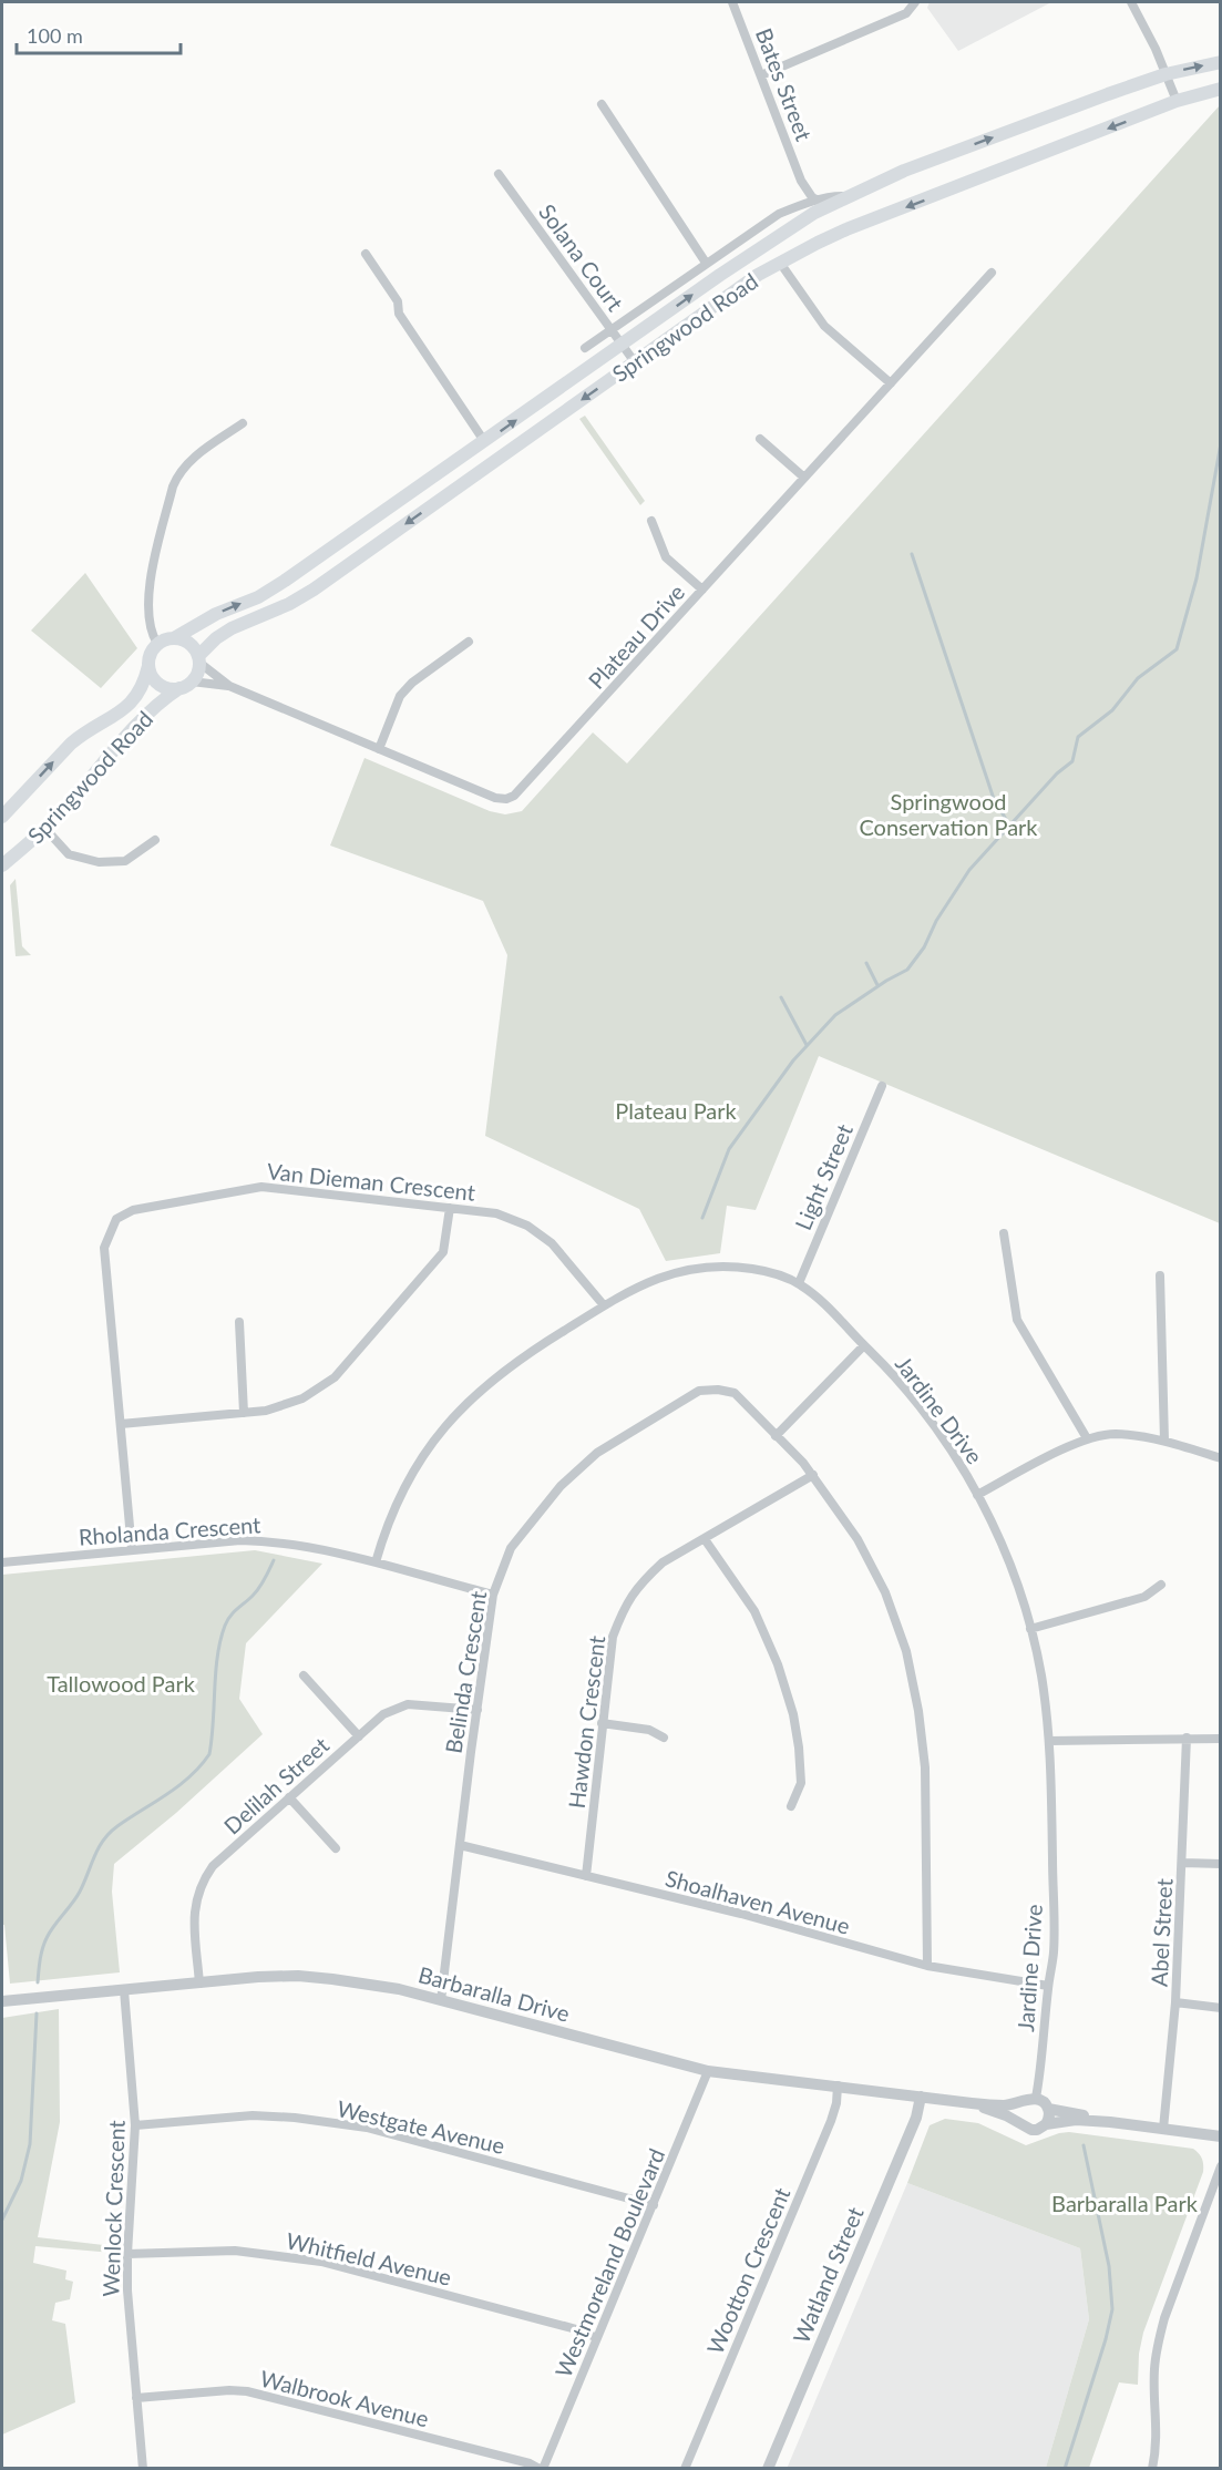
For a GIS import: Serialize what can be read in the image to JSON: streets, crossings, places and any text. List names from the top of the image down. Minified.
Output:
{"streets":{"main road":["Springwood Road"],"street":["Bates Street","Solana Court","Plateau Drive","Light Street","Van Dieman Crescent","Jardine Drive","Rholanda Crescent","Belinda Crescent","Hawdon Crescent","Delilah Street","Shoalhaven Avenue","Abel Street","Barbaralla Drive","Westgate Avenue","Wenlock Crescent","Whitfield Avenue","Westmoreland Boulevard","Wootton Crescent","Watland Street","Walbrook Avenue"]},"crossings":[["Bates Street","Springwood Road"],["Solana Court","Springwood Road"],["Springwood Road","Plateau Drive"],["Light Street","Jardine Drive"],["Van Dieman Crescent","Jardine Drive"],["Van Dieman Crescent","Rholanda Crescent"],["Jardine Drive","Rholanda Crescent"],["Jardine Drive","Shoalhaven Avenue"],["Jardine Drive","Barbaralla Drive"],["Rholanda Crescent","Belinda Crescent"],["Belinda Crescent","Hawdon Crescent"],["Belinda Crescent","Delilah Street"],["Belinda Crescent","Shoalhaven Avenue"],["Belinda Crescent","Barbaralla Drive"],["Hawdon Crescent","Shoalhaven Avenue"],["Delilah Street","Barbaralla Drive"],["Abel Street","Barbaralla Drive"],["Barbaralla Drive","Wenlock Crescent"],["Barbaralla Drive","Westmoreland Boulevard"],["Barbaralla Drive","Wootton Crescent"],["Barbaralla Drive","Watland Street"],["Westgate Avenue","Wenlock Crescent"],["Westgate Avenue","Westmoreland Boulevard"],["Wenlock Crescent","Whitfield Avenue"],["Wenlock Crescent","Walbrook Avenue"],["Whitfield Avenue","Westmoreland Boulevard"],["Westmoreland Boulevard","Walbrook Avenue"]],"parks":["Springwood Conservation Park","Plateau Park","Tallowood Park","Barbaralla Park"],"scale_bar":"100 m"}
